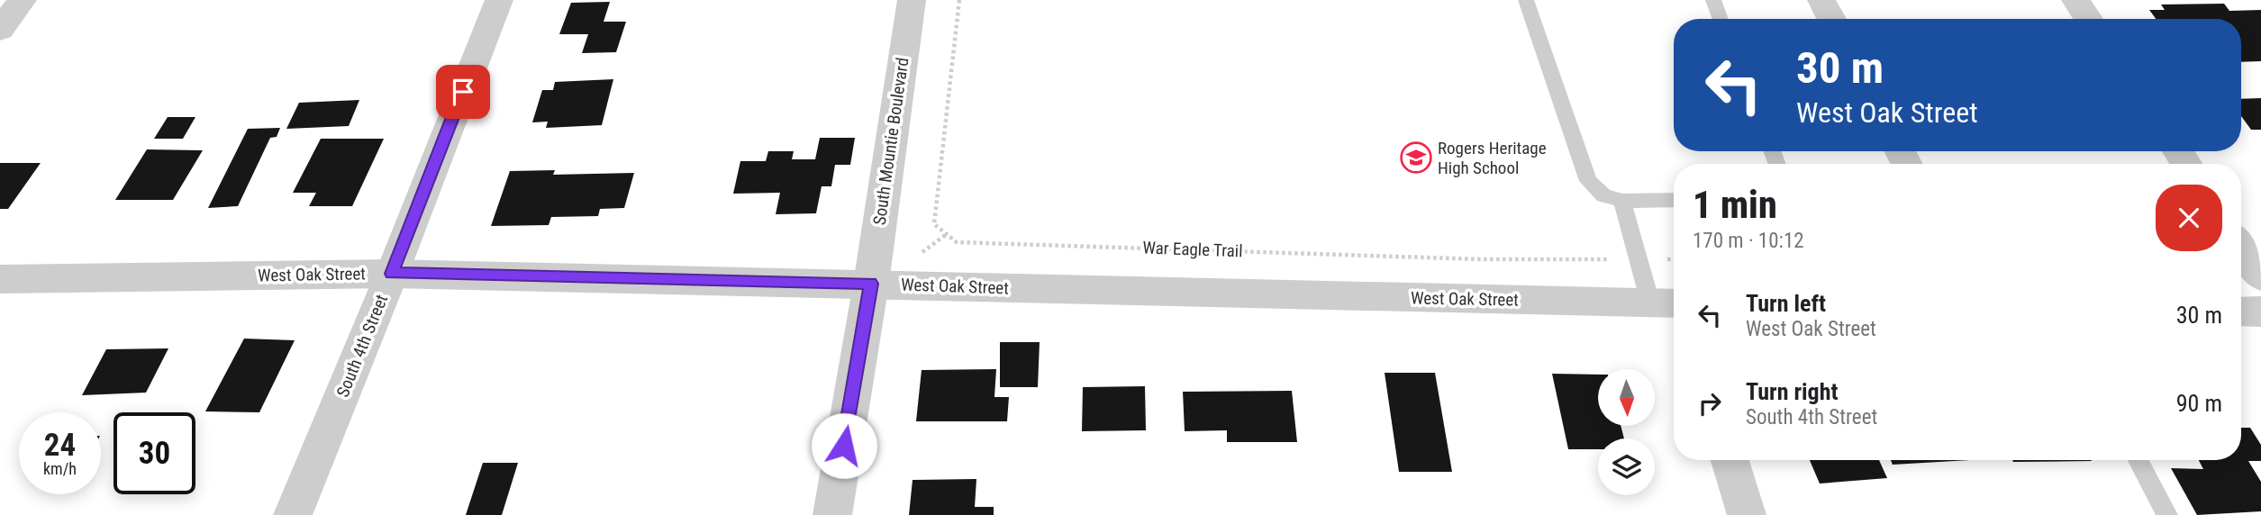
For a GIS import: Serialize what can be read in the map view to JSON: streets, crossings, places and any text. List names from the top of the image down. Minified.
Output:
{"streets":{"street":["South Mountie Boulevard","West Oak Street","South 4th Street"],"path":["War Eagle Trail"]},"crossings":[["South Mountie Boulevard","West Oak Street"],["West Oak Street","South 4th Street"]],"places":{"school or university":["Rogers Heritage High School"]},"north":"bottom","page":{"turn":["30 m","West Oak Street"],"heading":["1 min","170 m · 10:12"],"list":[{"name":"Turn left","note":"West Oak Street","value":"30 m"},{"name":"Turn right","note":"South 4th Street","value":"90 m"}],"speed":"24 km/h","limit":"30"}}
